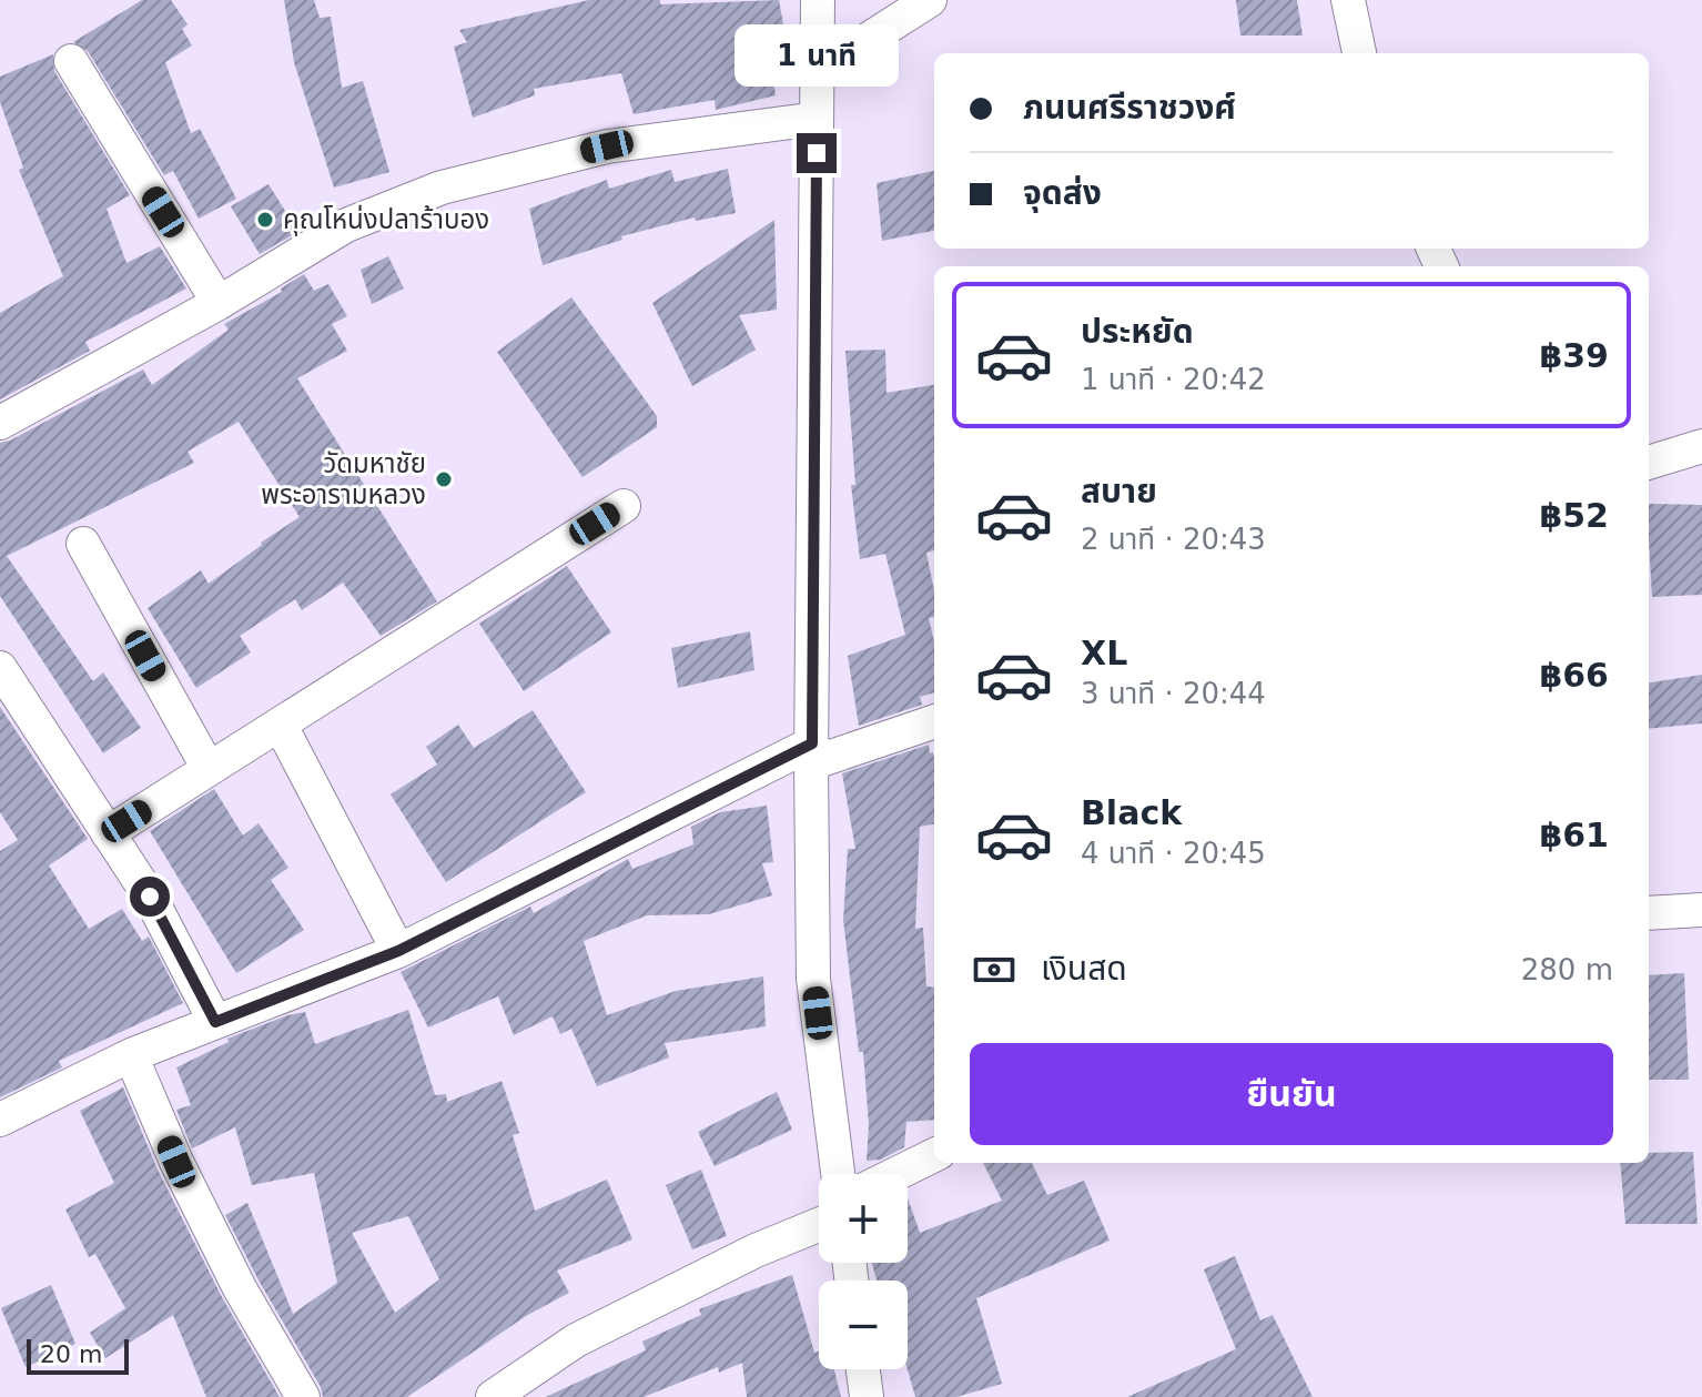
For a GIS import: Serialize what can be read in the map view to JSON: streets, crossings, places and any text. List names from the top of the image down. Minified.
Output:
{"places":["คุณโหน่งปลาร้าบอง","วัดมหาชัย พระอารามหลวง"],"scale_bar":"20 m","page":{"bubble":"1 นาที","banner":["ภนนศรีราชวงศ์","จุดส่ง"],"list":[{"name":"ประหยัด","note":"1 นาที · 20:42","value":"฿39"},{"name":"สบาย","note":"2 นาที · 20:43","value":"฿52"},{"name":"XL","note":"3 นาที · 20:44","value":"฿66"},{"name":"Black","note":"4 นาที · 20:45","value":"฿61"}],"pay":["เงินสด","280 m"],"buttons":"ยืนยัน","map_buttons":["+","−"],"scale":"20 m"}}
